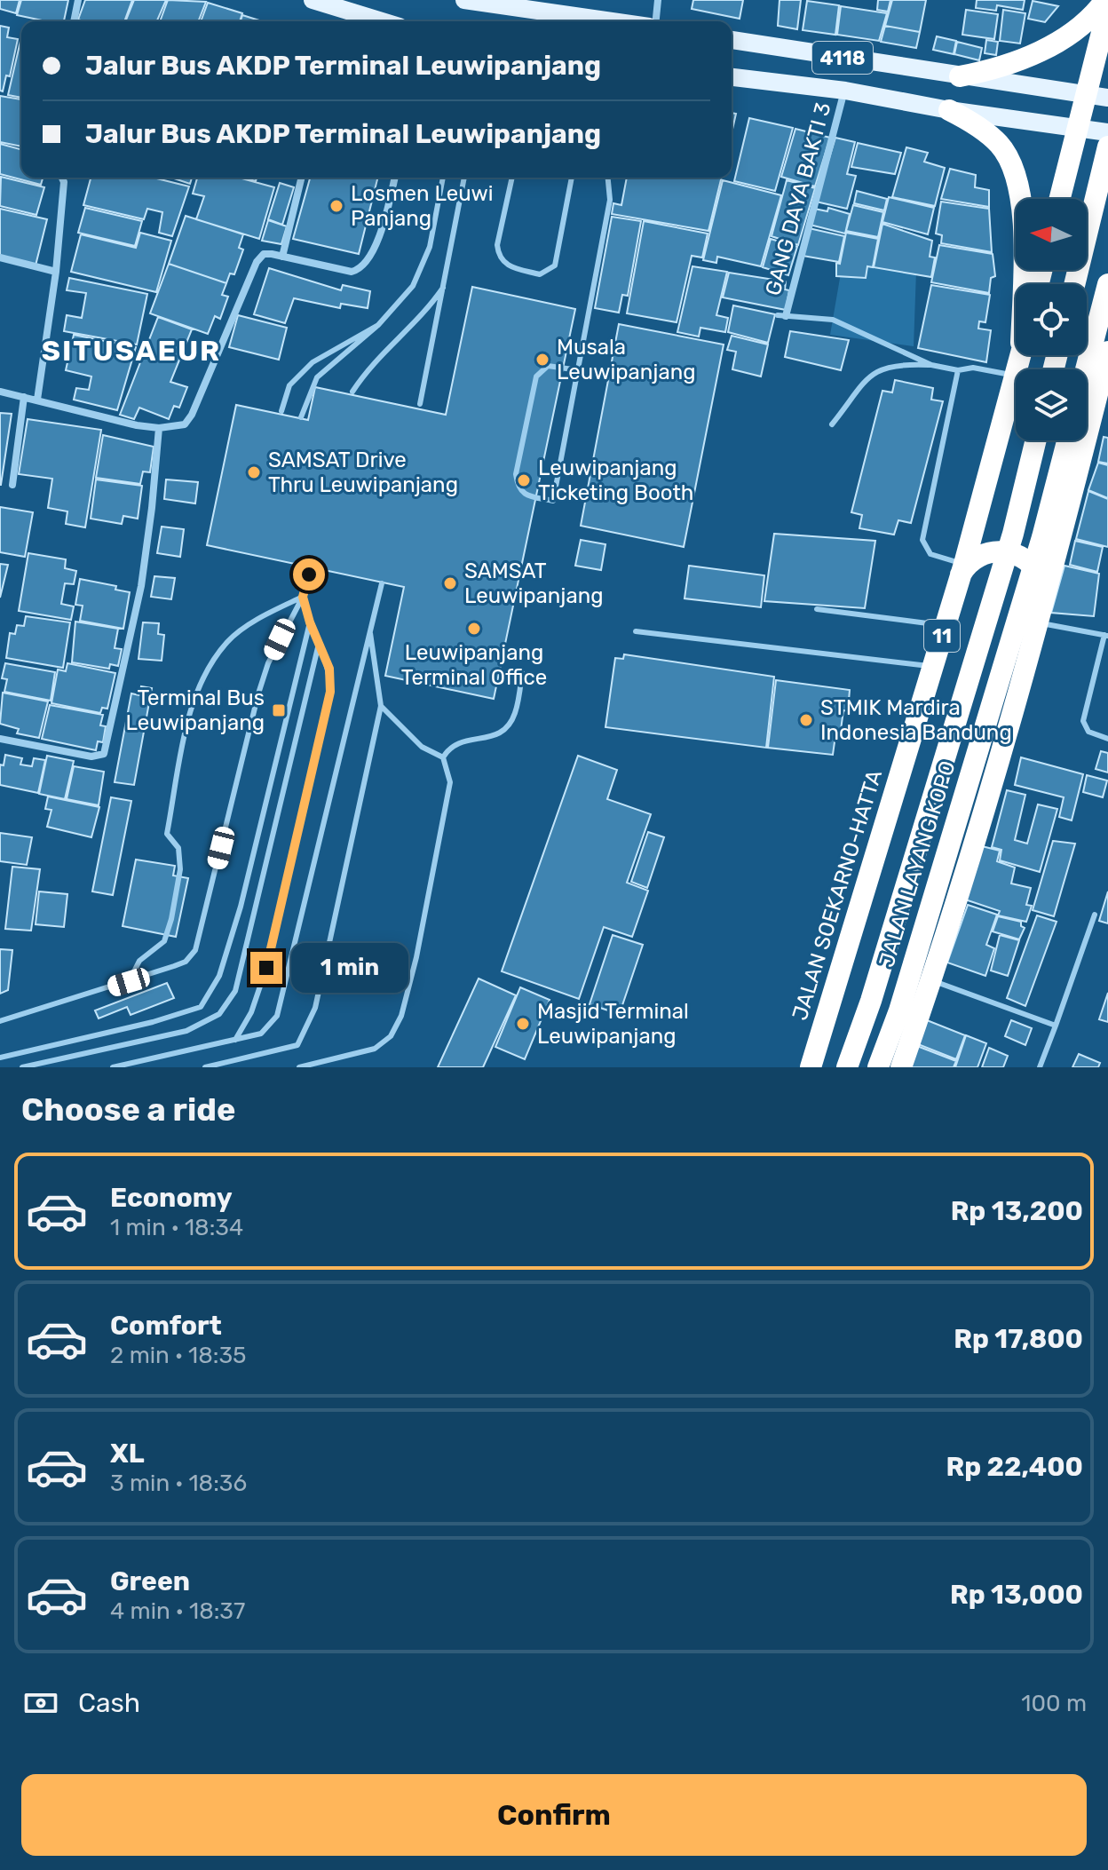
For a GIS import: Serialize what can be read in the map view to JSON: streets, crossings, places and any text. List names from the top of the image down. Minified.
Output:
{"streets":{"highway":["11","JALAN LAYANG KOPO","JALAN SOEKARNO-HATTA"],"main road":["4118"],"street":["GANG DAYA BAKTI 3"]},"crossings":[["4118","GANG DAYA BAKTI 3"]],"districts":["SITUSAEUR"],"places":{"other":["Losmen Leuwi Panjang","Musala Leuwipanjang","SAMSAT Drive Thru Leuwipanjang","Leuwipanjang Ticketing Booth","SAMSAT Leuwipanjang","Leuwipanjang Terminal Office","STMIK Mardira Indonesia Bandung","Masjid Terminal Leuwipanjang"],"transit":["Terminal Bus Leuwipanjang"]},"north":"left","page":{"banner":["Jalur Bus AKDP Terminal Leuwipanjang","Jalur Bus AKDP Terminal Leuwipanjang"],"bubble":"1 min","heading":"Choose a ride","list":[{"name":"Economy","note":"1 min · 18:34","value":"Rp 13,200"},{"name":"Comfort","note":"2 min · 18:35","value":"Rp 17,800"},{"name":"XL","note":"3 min · 18:36","value":"Rp 22,400"},{"name":"Green","note":"4 min · 18:37","value":"Rp 13,000"}],"pay":["Cash","100 m"],"buttons":"Confirm"}}
